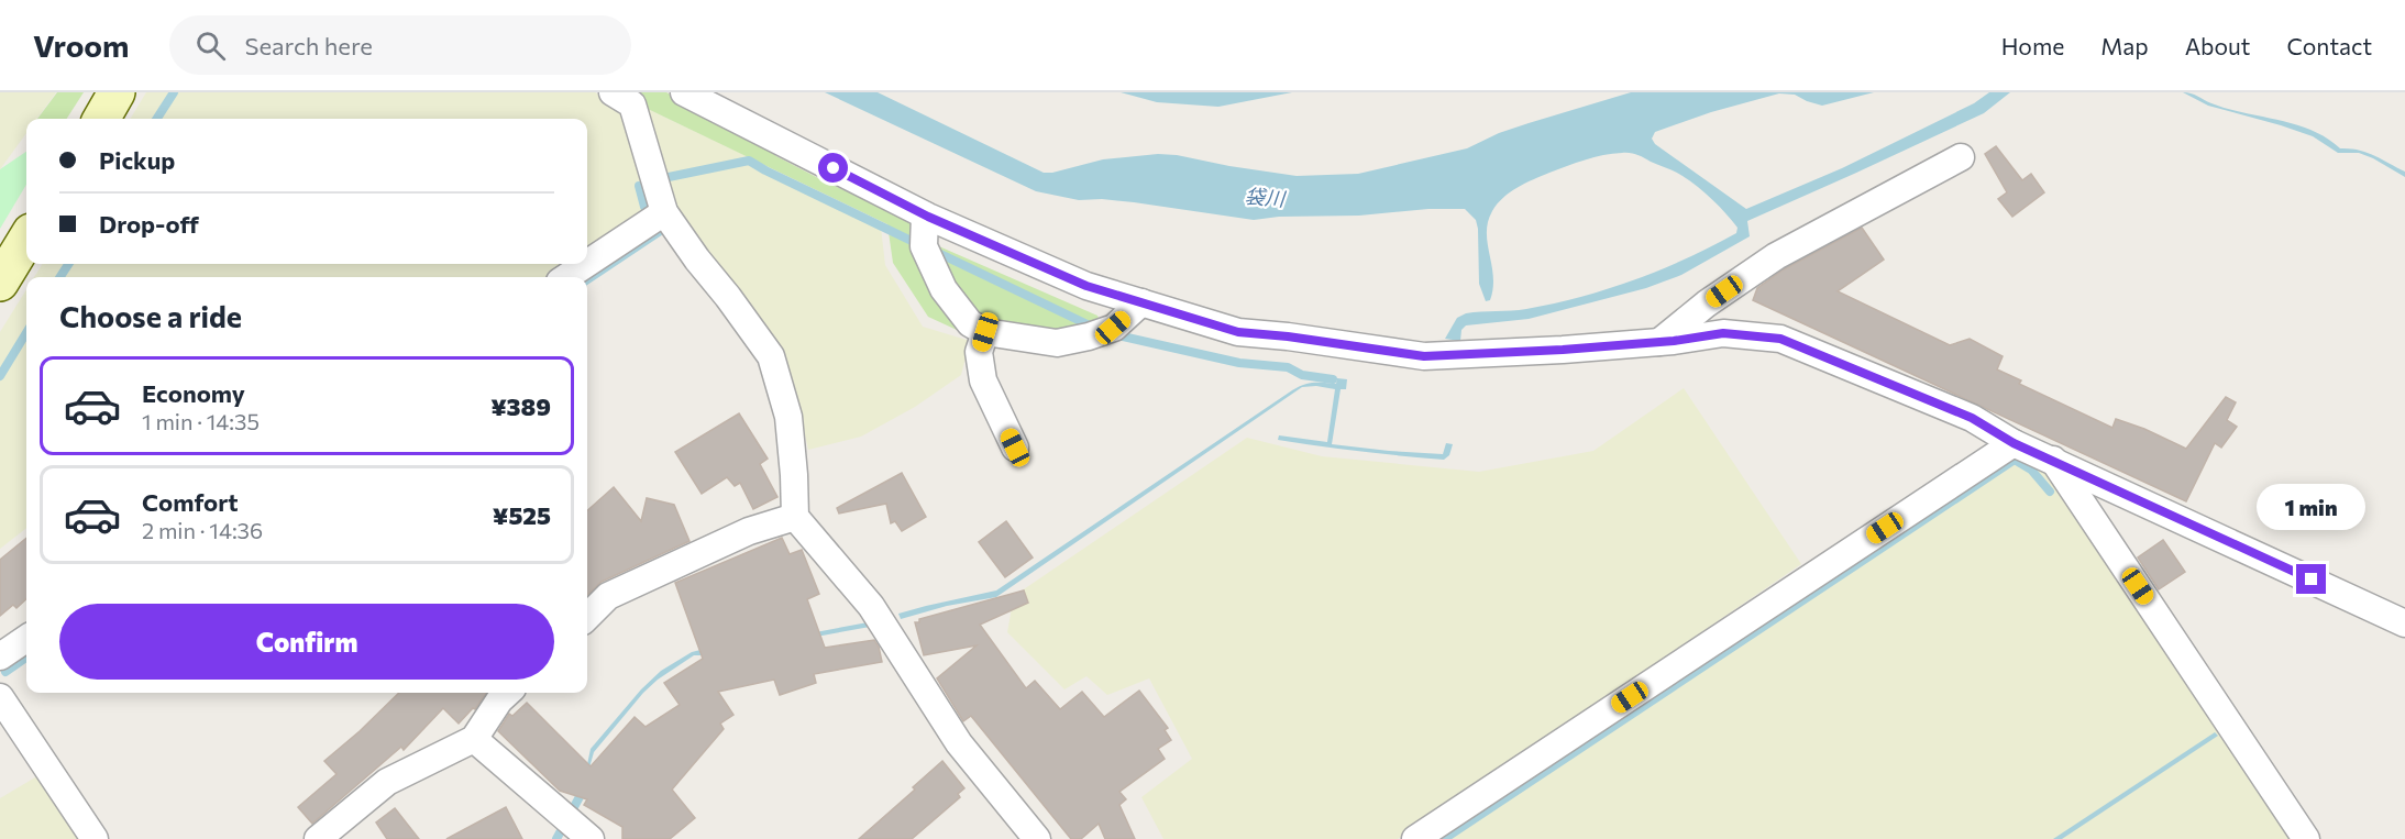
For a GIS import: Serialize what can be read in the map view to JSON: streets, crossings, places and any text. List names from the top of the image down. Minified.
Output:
{"water":["袋川"],"page":{"header":"Vroom","search":"Search here","nav":["Home","Map","About","Contact"],"banner":["Pickup","Drop-off"],"heading":"Choose a ride","list":[{"name":"Economy","note":"1 min · 14:35","value":"¥389"},{"name":"Comfort","note":"2 min · 14:36","value":"¥525"}],"bubble":"1 min","buttons":"Confirm"}}
